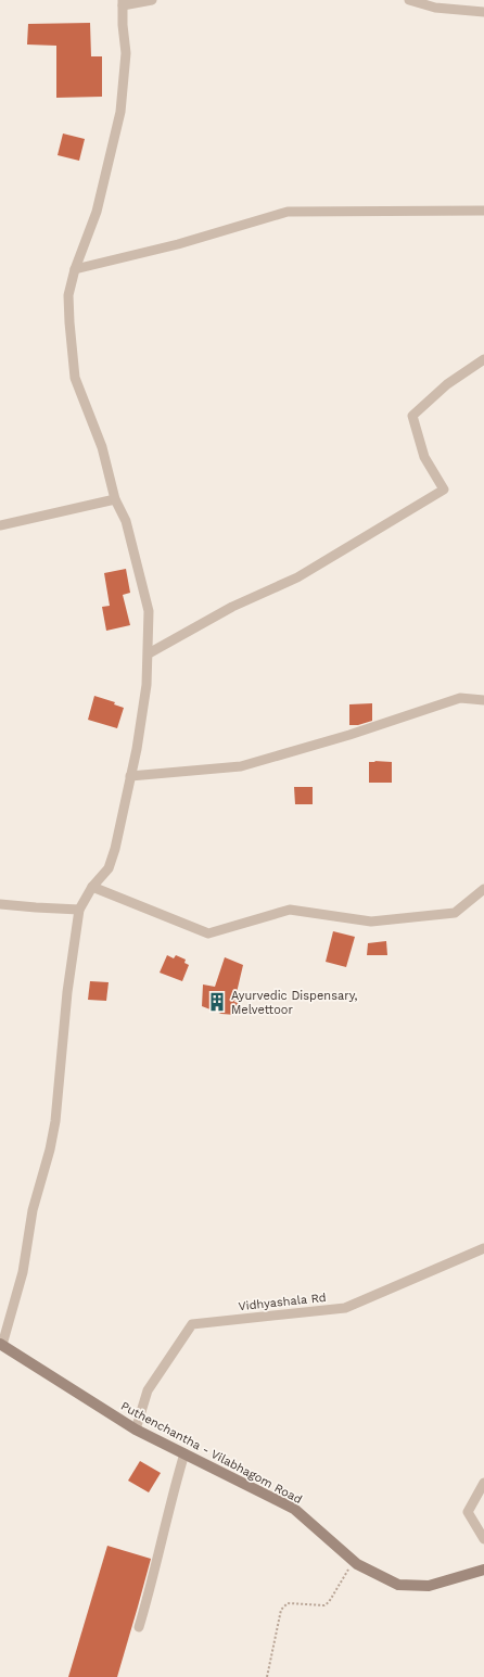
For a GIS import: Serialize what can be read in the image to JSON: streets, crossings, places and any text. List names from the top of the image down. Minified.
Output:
{"streets":{"main road":["Puthenchantha - Vilabhagom Road"],"street":["Vidhyashala Rd"]},"crossings":[["Vidhyashala Rd","Puthenchantha - Vilabhagom Road"]],"places":{"building":["Ayurvedic Dispensary, Melvettoor"]}}
